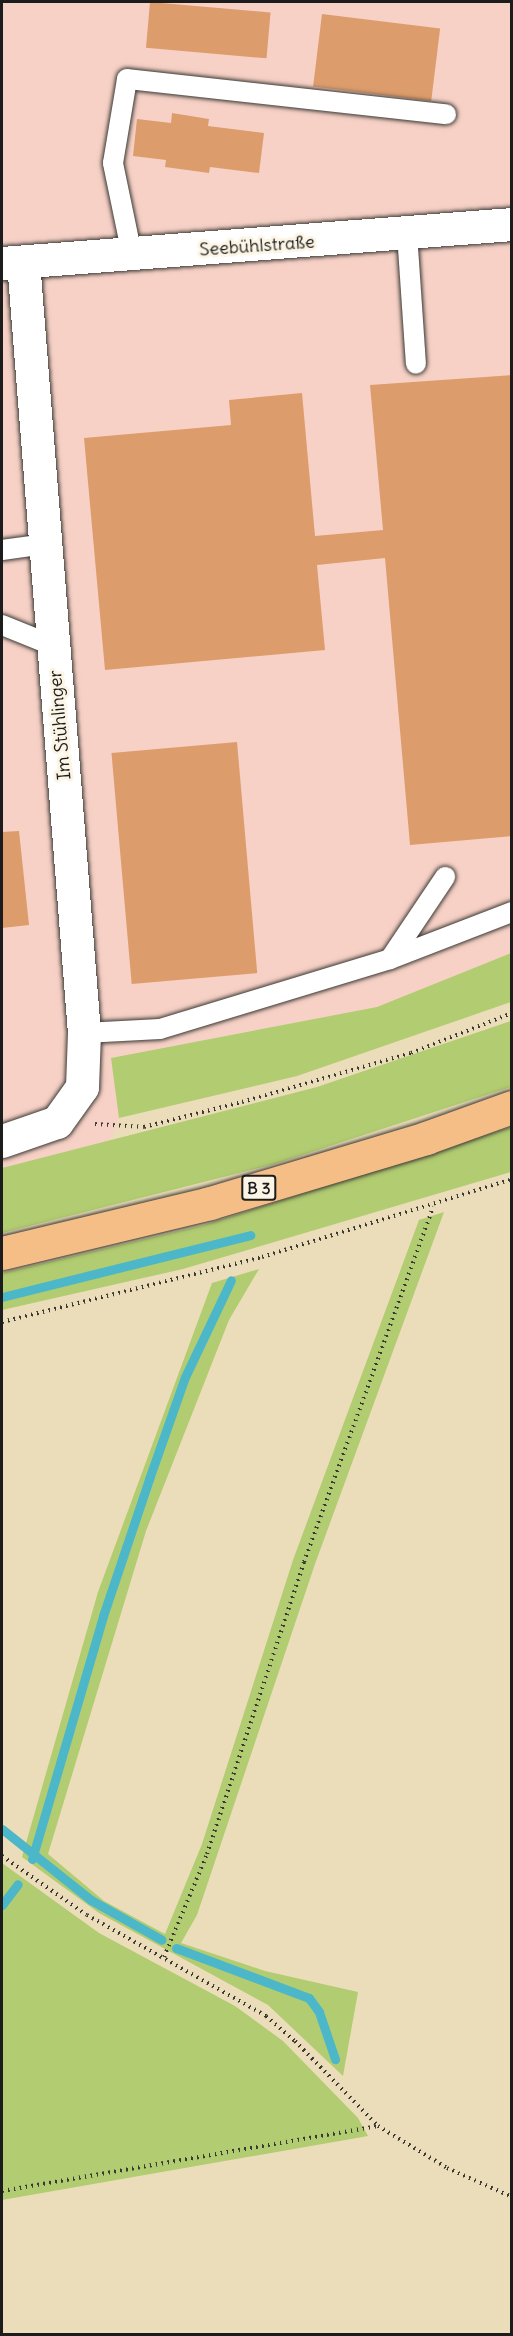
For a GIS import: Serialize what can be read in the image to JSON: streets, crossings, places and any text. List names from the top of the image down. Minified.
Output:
{"streets":{"main road":["B 3"],"street":["Seebühlstraße","Im Stühlinger"]},"crossings":[["Seebühlstraße","Im Stühlinger"]]}
